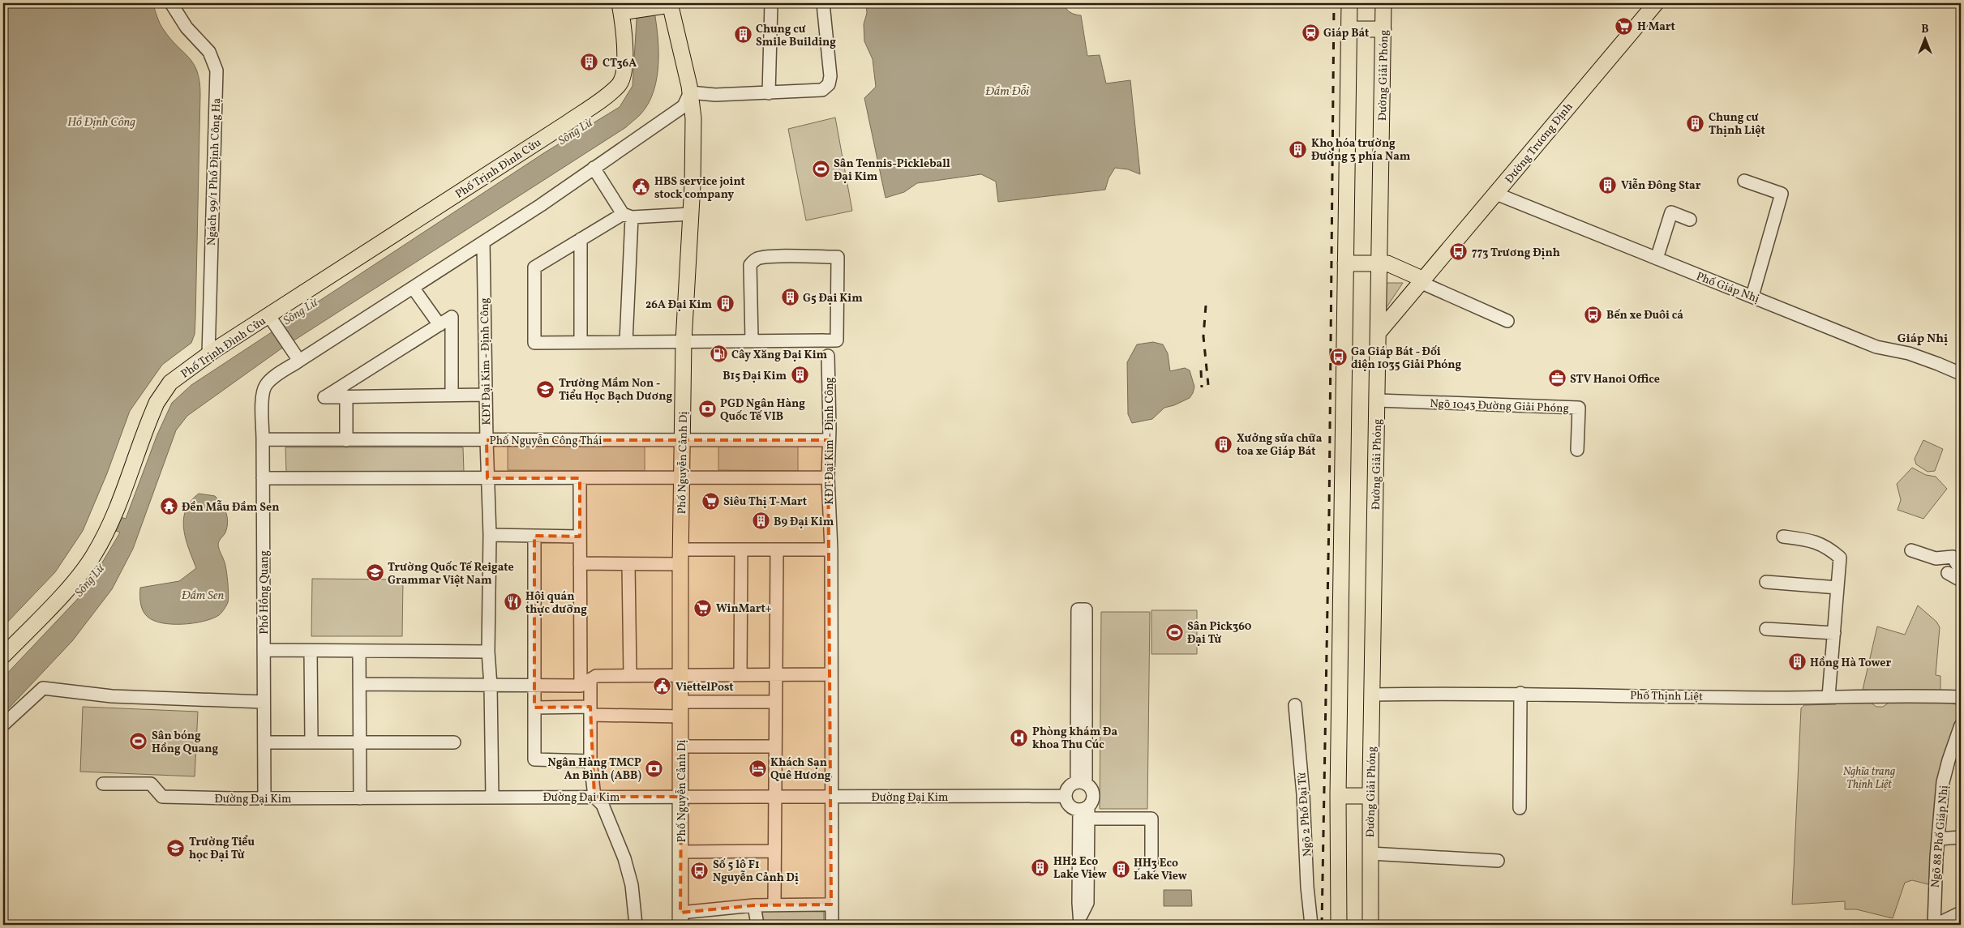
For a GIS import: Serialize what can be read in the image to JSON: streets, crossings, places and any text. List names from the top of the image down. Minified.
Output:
{"streets":{"main road":["Đường Giải Phóng","Đường Trương Định","Phố Trịnh Đình Cửu","Phố Nguyễn Cảnh Dị"],"street":["Ngách 99/1 Phố Định Công Hạ","Phố Giáp Nhị","KĐT Đại Kim - Định Công","Ngõ 1043 Đường Giải Phóng","Phố Nguyễn Công Thái","Phố Hồng Quang","Phố Thịnh Liệt","Đường Đại Kim","Ngõ 2 Phố Đại Từ","Ngõ 88 Phố Giáp Nhị"]},"crossings":[["Đường Giải Phóng","Đường Trương Định"],["Đường Giải Phóng","Ngõ 1043 Đường Giải Phóng"],["Đường Giải Phóng","Phố Thịnh Liệt"],["Đường Trương Định","Phố Giáp Nhị"],["Phố Trịnh Đình Cửu","Ngách 99/1 Phố Định Công Hạ"],["KĐT Đại Kim - Định Công","Phố Nguyễn Công Thái"],["KĐT Đại Kim - Định Công","Đường Đại Kim"],["Phố Nguyễn Công Thái","Phố Nguyễn Cảnh Dị"],["Phố Nguyễn Công Thái","Phố Hồng Quang"],["Phố Nguyễn Cảnh Dị","Đường Đại Kim"],["Phố Hồng Quang","Đường Đại Kim"]],"districts":["Giáp Nhị"],"water":["Đầm Đỗi","Hồ Định Công","Sông Lừ","Đầm Sen"],"parks":["Nghĩa trang Thịnh Liệt"],"places":{"supermarket":["H Mart","Siêu Thị T-Mart","WinMart+"],"station":["Giáp Bát"],"building":["Chung cư Smile Building","CT36A","Chung cư Thịnh Liệt","Kho hóa trường Đường 3 phía Nam","Viễn Đông Star","G5 Đại Kim","26A Đại Kim","B15 Đại Kim","Xưởng sửa chữa toa xe Giáp Bát","B9 Đại Kim","Hồng Hà Tower","HH2 Eco Lake View","HH3 Eco Lake View"],"sports":["Sân Tennis-Pickleball Đại Kim","Sân Pick360 Đại Từ","Sân bóng Hồng Quang"],"public building":["HBS service joint stock company","ViettelPost"],"bus stop":["773 Trương Định","Bến xe Đuôi cá","Ga Giáp Bát - Đối diện 1035 Giải Phóng","Số 5 lô F1 Nguyễn Cảnh Dị"],"fuel station":["Cây Xăng Đại Kim"],"office":["STV Hanoi Office"],"school or university":["Trường Mầm Non - Tiểu Học Bạch Dương","Trường Quốc Tế Reigate Grammar Việt Nam","Trường Tiểu học Đại Từ"],"bank":["PGD Ngân Hàng Quốc Tế VIB","Ngân Hàng TMCP An Bình (ABB)"],"temple":["Đền Mẫu Đầm Sen"],"restaurant":["Hội quán thực dưỡng"],"hospital":["Phòng khám Đa khoa Thu Cúc"],"hotel":["Khách Sạn Quê Hương"]},"north":"top"}
